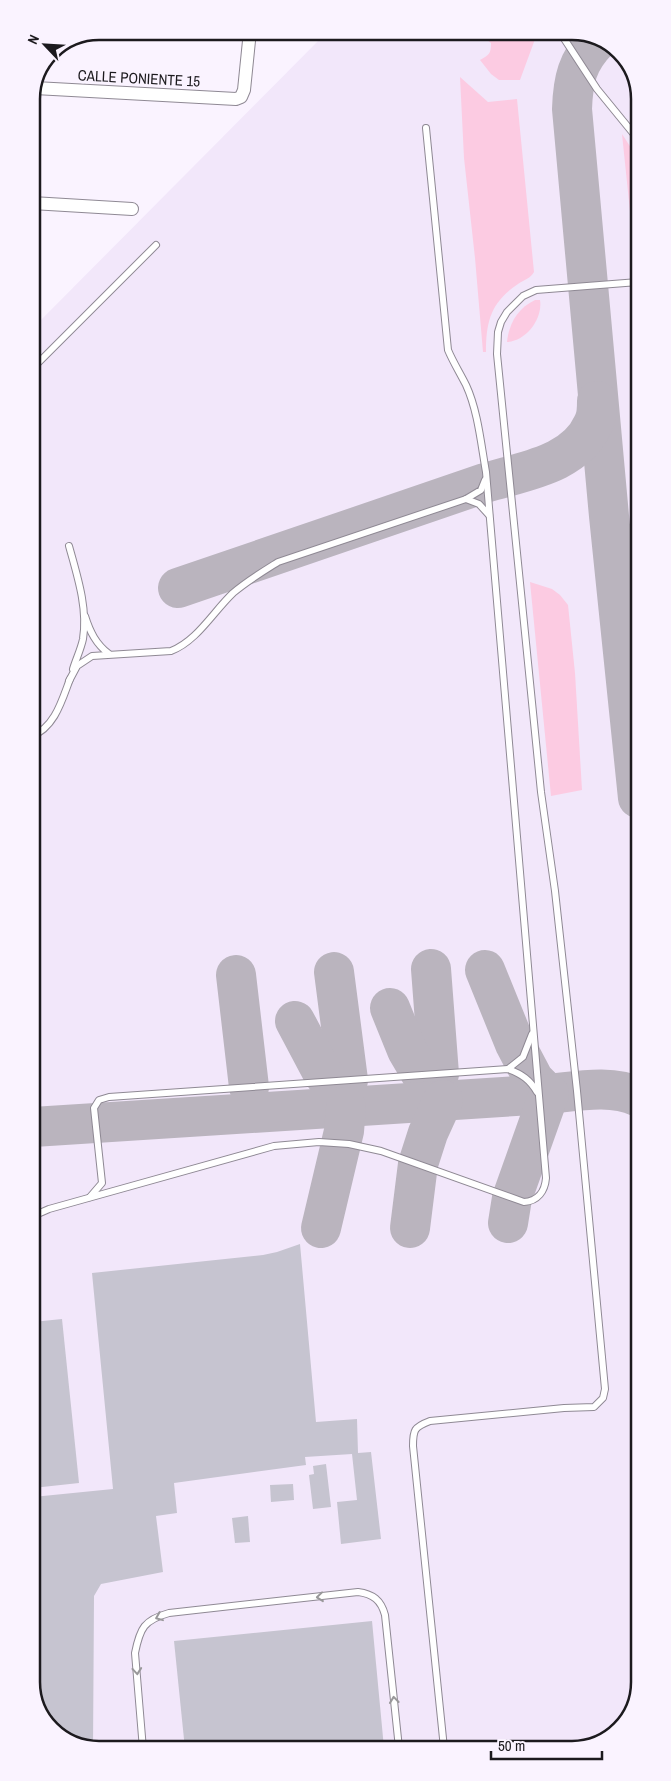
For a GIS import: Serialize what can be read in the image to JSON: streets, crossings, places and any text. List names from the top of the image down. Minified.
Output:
{"streets":{"street":["CALLE PONIENTE 15"]},"scale_bar":"50 m","north":"top left"}
